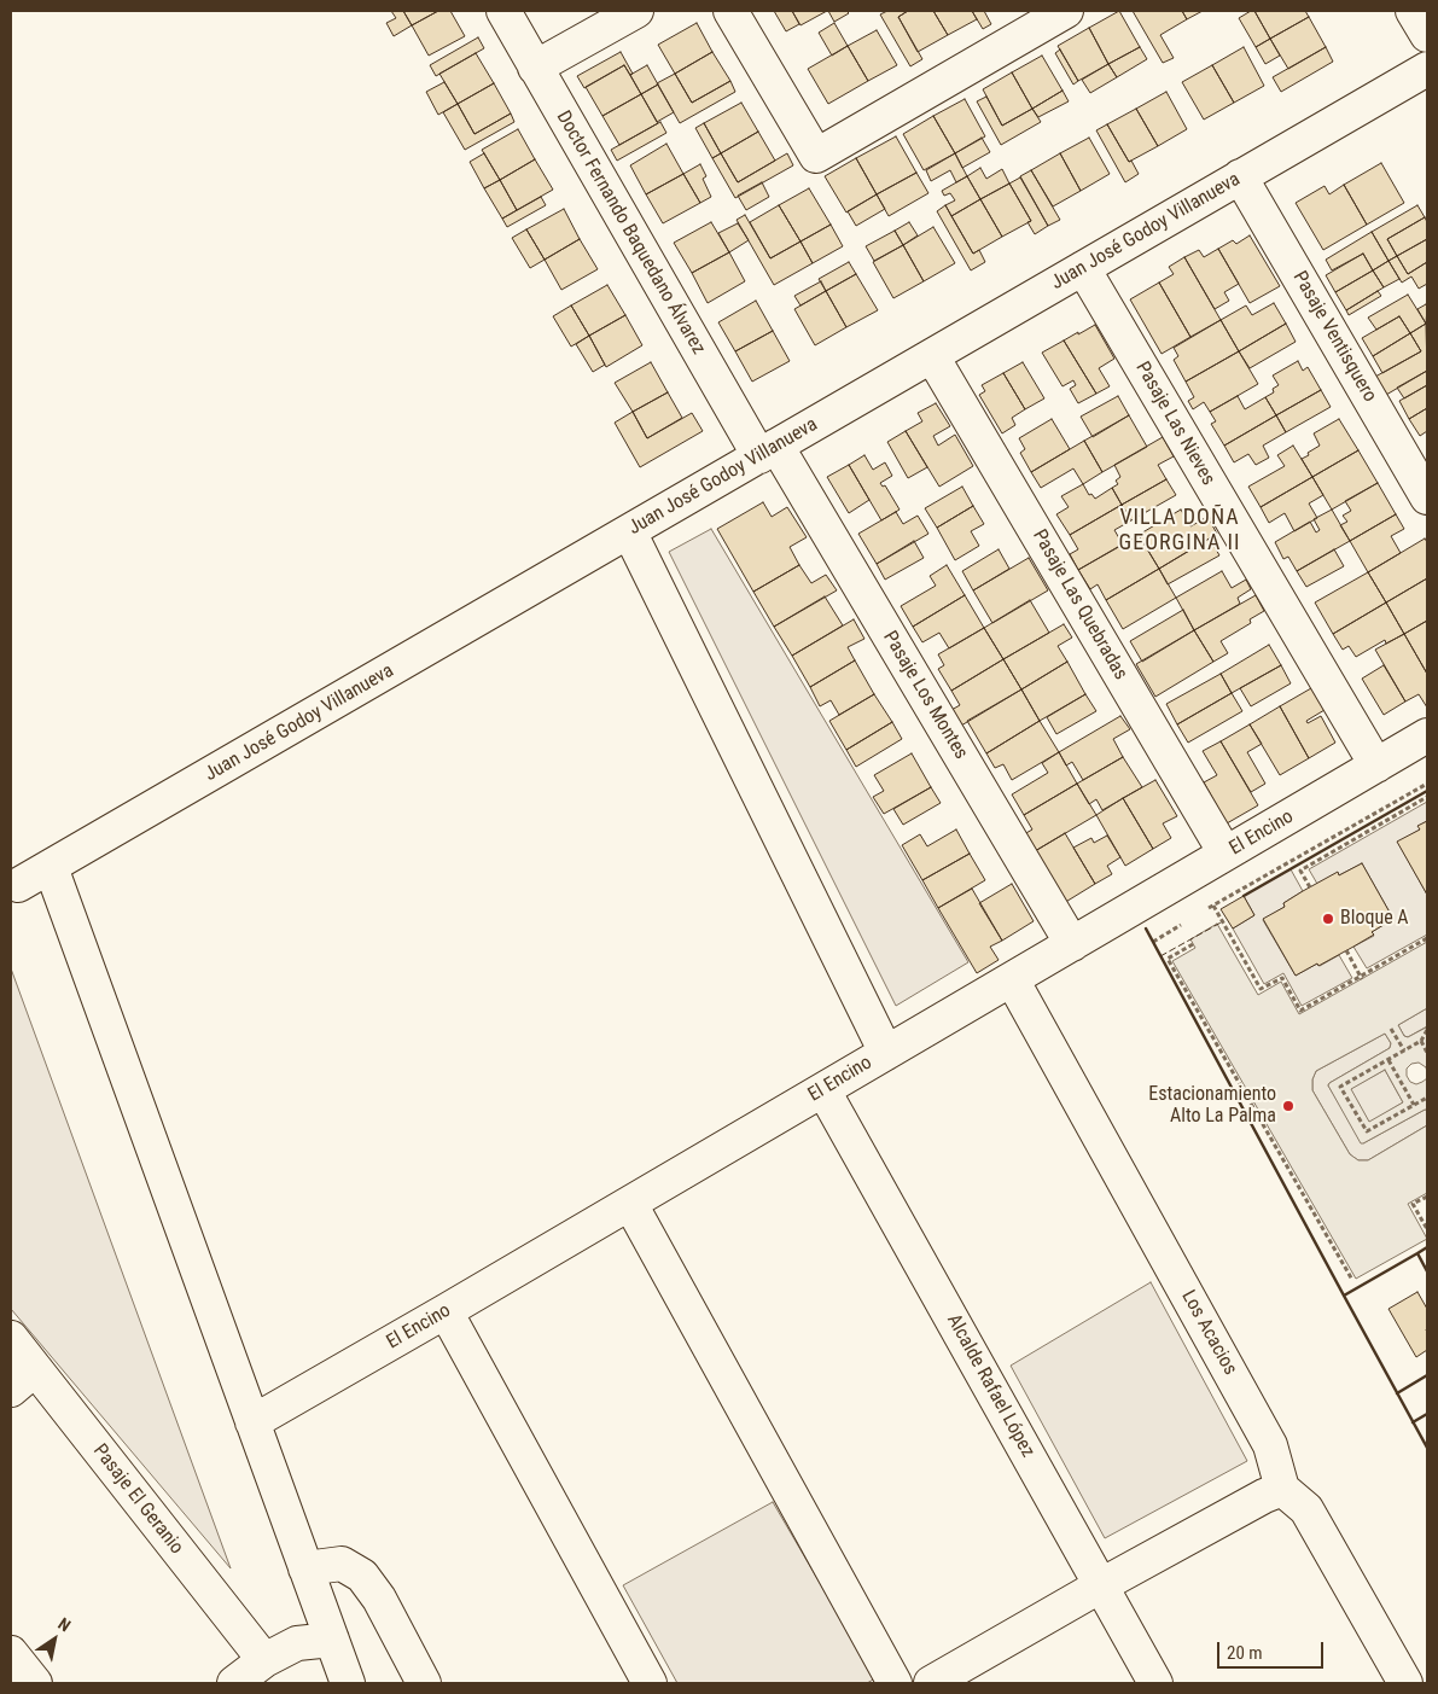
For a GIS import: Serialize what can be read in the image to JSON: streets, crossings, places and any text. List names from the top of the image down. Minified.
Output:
{"streets":{"street":["Juan José Godoy Villanueva","Doctor Fernando Baquedano Álvarez","Pasaje Ventisquero","Pasaje Las Nieves","Pasaje Las Quebradas","Pasaje Los Montes","El Encino","Los Acacios","Alcalde Rafael López","Pasaje El Geranio"]},"crossings":[["Juan José Godoy Villanueva","Doctor Fernando Baquedano Álvarez"],["Juan José Godoy Villanueva","Pasaje Ventisquero"],["Juan José Godoy Villanueva","Pasaje Las Nieves"],["Juan José Godoy Villanueva","Pasaje Las Quebradas"],["Juan José Godoy Villanueva","Pasaje Los Montes"],["Doctor Fernando Baquedano Álvarez","Pasaje Los Montes"],["Pasaje Las Nieves","El Encino"],["Pasaje Las Quebradas","El Encino"],["Pasaje Los Montes","El Encino"],["El Encino","Los Acacios"],["El Encino","Alcalde Rafael López"]],"districts":["VILLA DOÑA GEORGINA II"],"places":["Bloque A","Estacionamiento Alto La Palma"],"scale_bar":"20 m","north":"top right"}
